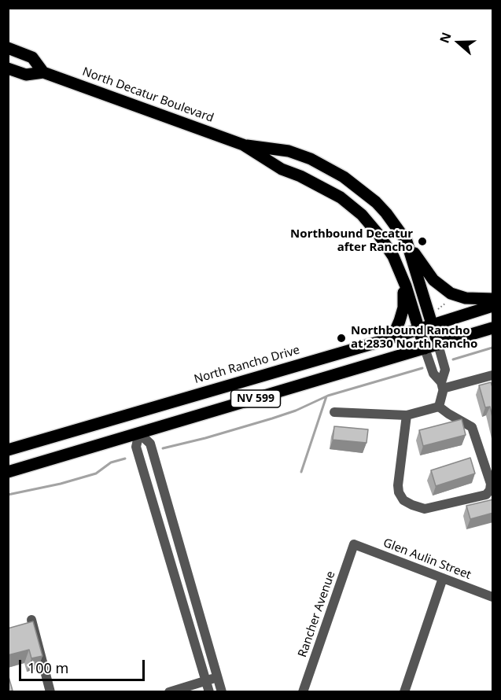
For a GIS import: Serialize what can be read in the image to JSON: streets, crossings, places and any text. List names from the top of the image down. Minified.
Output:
{"streets":{"main road":["North Decatur Boulevard","North Rancho Drive","NV 599"],"street":["Glen Aulin Street","Rancher Avenue"]},"crossings":[["North Decatur Boulevard","North Rancho Drive"],["North Decatur Boulevard","NV 599"],["Glen Aulin Street","Rancher Avenue"]],"places":["Northbound Decatur after Rancho","Northbound Rancho at 2830 North Rancho"],"scale_bar":"100 m","north":"left"}
